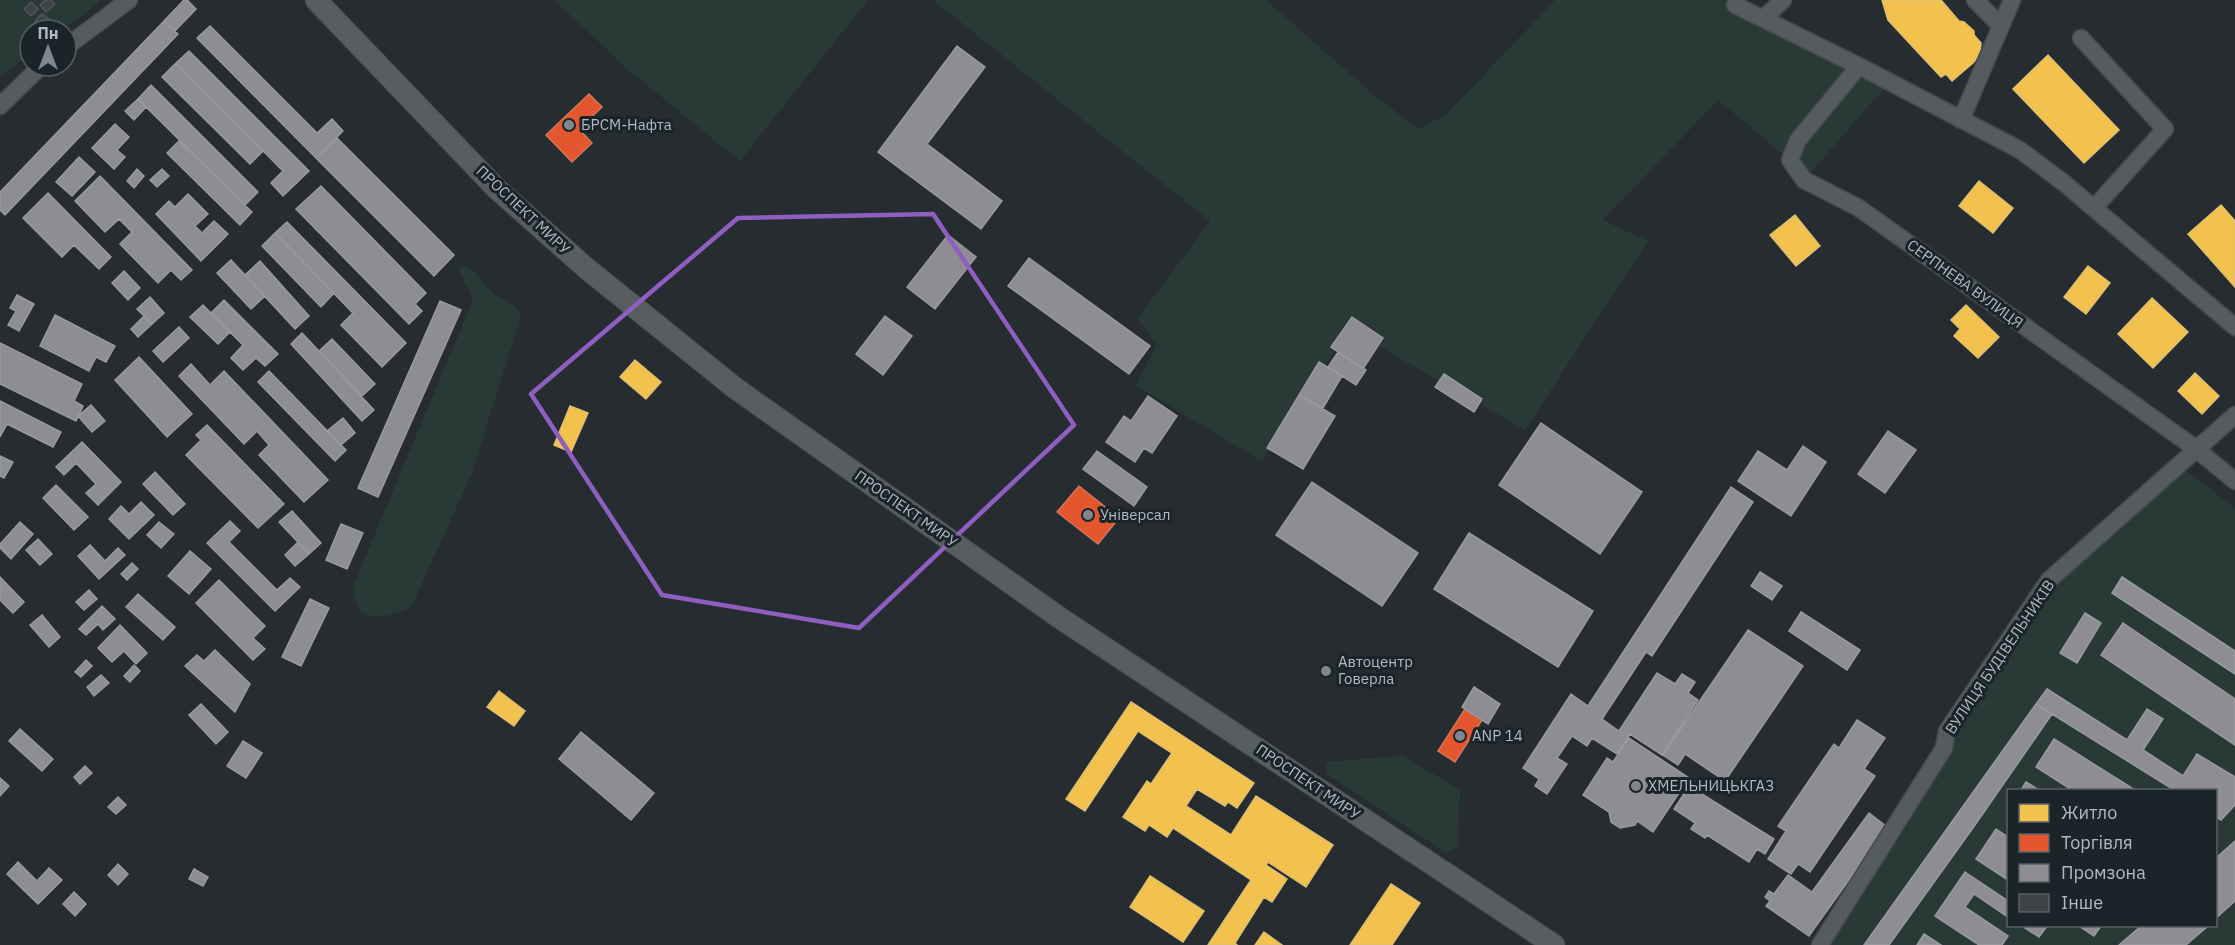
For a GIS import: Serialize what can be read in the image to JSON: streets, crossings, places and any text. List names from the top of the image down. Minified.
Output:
{"streets":{"main road":["ПРОСПЕКТ МИРУ"],"street":["СЕРПНЕВА ВУЛИЦЯ","ВУЛИЦЯ БУДІВЕЛЬНИКІВ"]},"crossings":[["СЕРПНЕВА ВУЛИЦЯ","ВУЛИЦЯ БУДІВЕЛЬНИКІВ"]],"places":["БРСМ-Нафта","Універсал","Автоцентр Говерла","ANP 14","ХМЕЛЬНИЦЬКГАЗ"],"legend":["Житло","Торгівля","Промзона","Інше"],"north":"top"}
